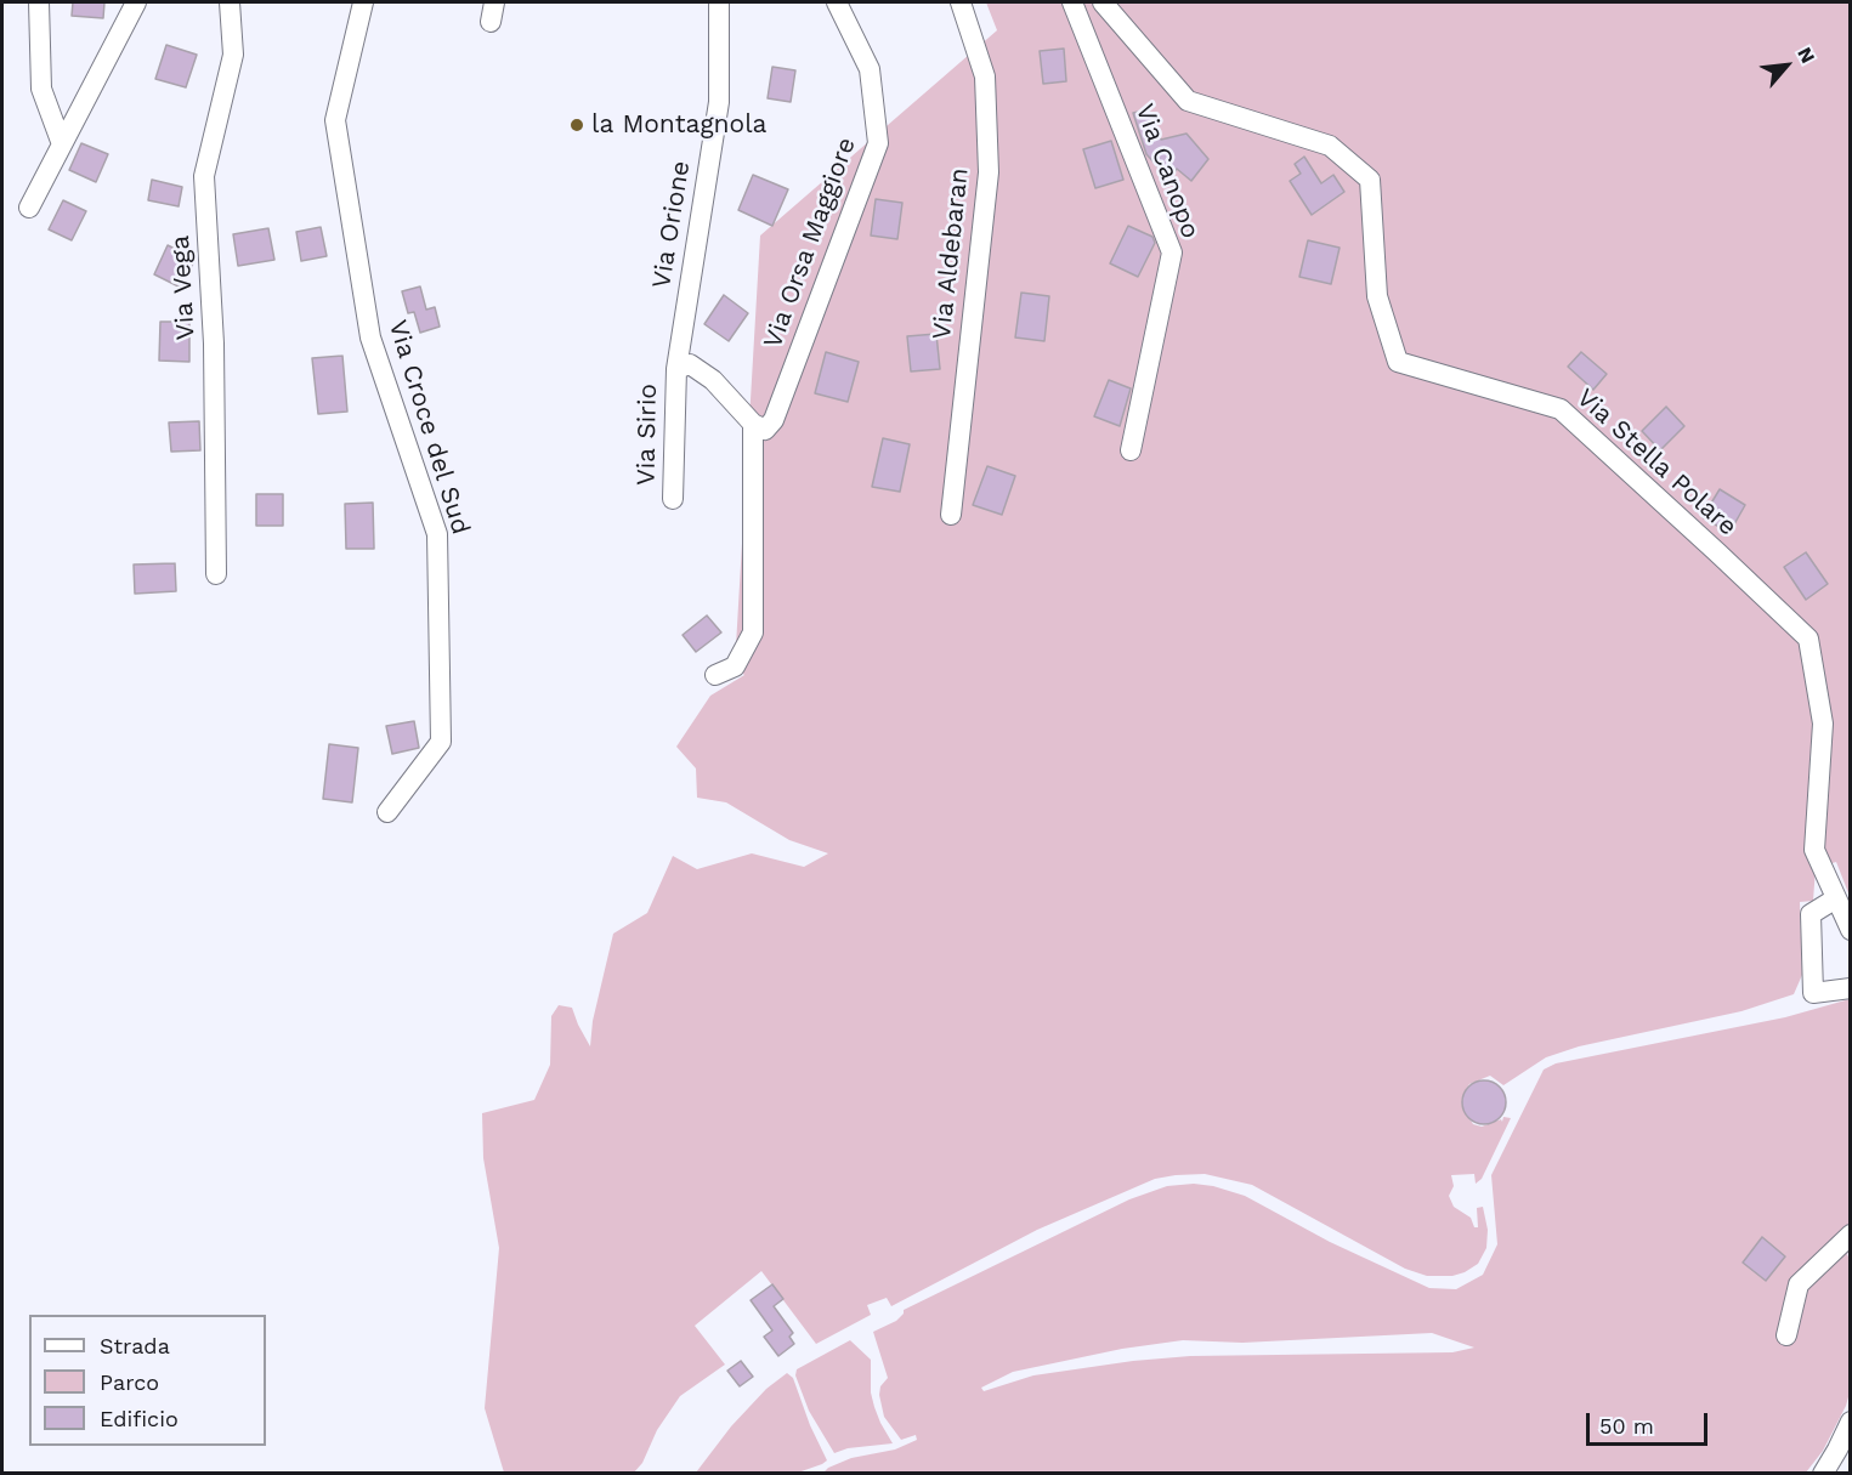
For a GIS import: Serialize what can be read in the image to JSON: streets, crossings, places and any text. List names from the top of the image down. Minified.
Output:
{"streets":{"street":["Via Canopo","Via Orione","Via Orsa Maggiore","Via Aldebaran","Via Vega","Via Croce del Sud","Via Sirio","Via Stella Polare"]},"crossings":[["Via Orione","Via Sirio"],["Via Orsa Maggiore","Via Sirio"]],"places":["la Montagnola"],"legend":["Strada","Parco","Edificio"],"scale_bar":"50 m","north":"top right"}
